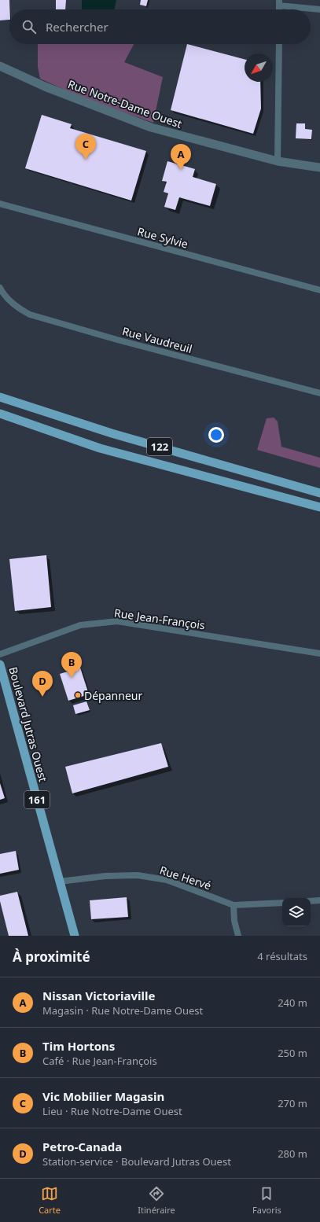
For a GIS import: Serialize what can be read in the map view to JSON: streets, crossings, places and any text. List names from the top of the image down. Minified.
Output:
{"streets":{"main road":["122","Boulevard Jutras Ouest","161"],"street":["Rue Notre-Dame Ouest","Rue Sylvie","Rue Vaudreuil","Rue Jean-François","Rue Hervé"]},"crossings":[["Boulevard Jutras Ouest","Rue Hervé"]],"places":["Dépanneur"],"north":"bottom left","page":{"search":"Rechercher","pins":["C","A","B","D"],"heading":["À proximité","4 résultats"],"list":[{"mark":"A","name":"Nissan Victoriaville","note":"Magasin · Rue Notre-Dame Ouest","value":"240 m"},{"mark":"B","name":"Tim Hortons","note":"Café · Rue Jean-François","value":"250 m"},{"mark":"C","name":"Vic Mobilier Magasin","note":"Lieu · Rue Notre-Dame Ouest","value":"270 m"},{"mark":"D","name":"Petro-Canada","note":"Station-service · Boulevard Jutras Ouest","value":"280 m"}],"nav":["Carte","Itinéraire","Favoris"]}}
